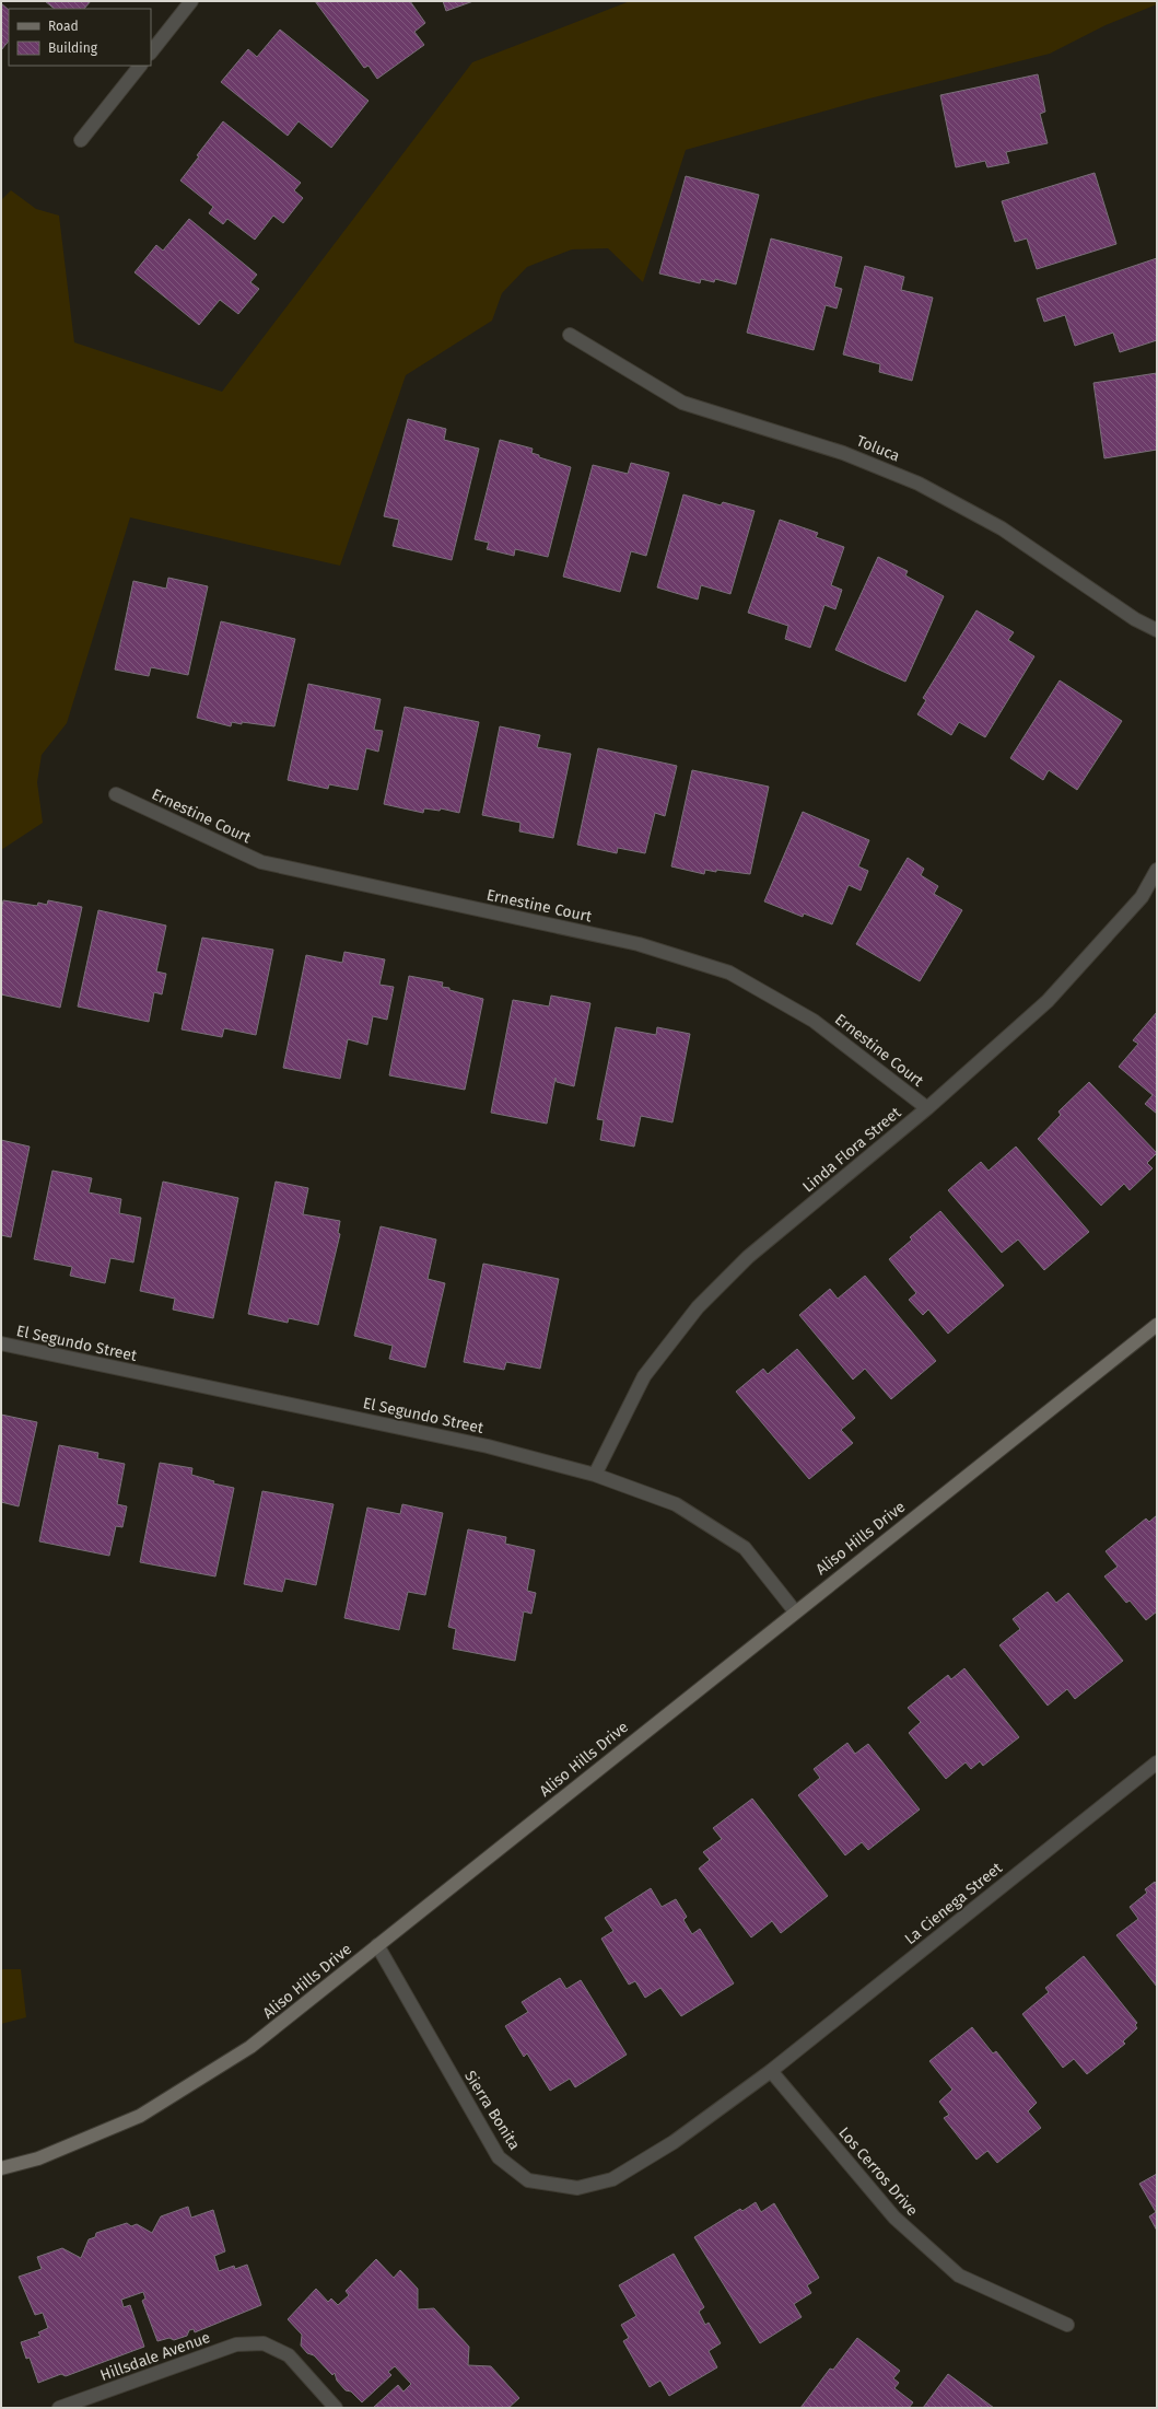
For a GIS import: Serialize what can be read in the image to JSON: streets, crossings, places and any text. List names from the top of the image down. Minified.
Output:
{"streets":{"street":["Toluca","Ernestine Court","Linda Flora Street","El Segundo Street","Aliso Hills Drive","La Cienega Street","Sierra Bonita","Los Cerros Drive","Hillsdale Avenue"]},"crossings":[["Ernestine Court","Linda Flora Street"],["Linda Flora Street","El Segundo Street"],["El Segundo Street","Aliso Hills Drive"],["Aliso Hills Drive","Sierra Bonita"],["La Cienega Street","Sierra Bonita"],["La Cienega Street","Los Cerros Drive"],["Sierra Bonita","Los Cerros Drive"]],"legend":["Road","Building"]}
